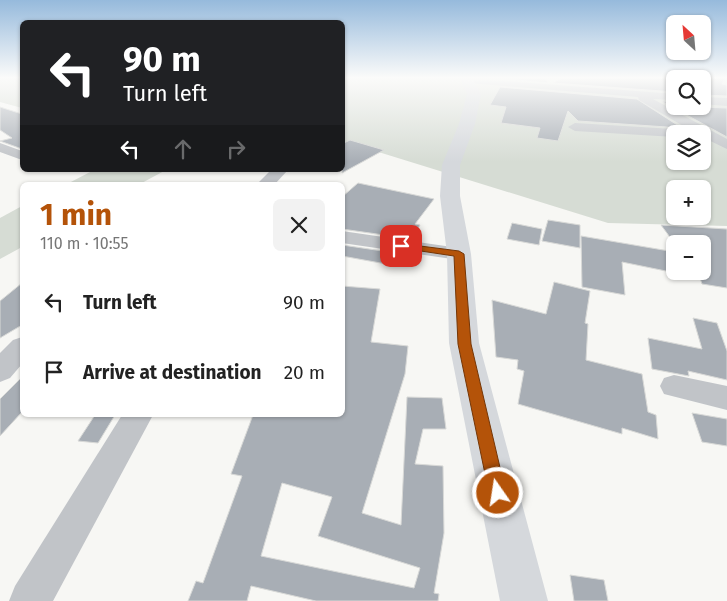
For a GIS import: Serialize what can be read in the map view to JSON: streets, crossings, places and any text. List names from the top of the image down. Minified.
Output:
{"north":"top left","page":{"map_buttons":["+","−"],"turn":["90 m","Turn left"],"heading":["1 min","110 m · 10:55"],"list":[{"name":"Turn left","value":"90 m"},{"name":"Arrive at destination","value":"20 m"}]}}
